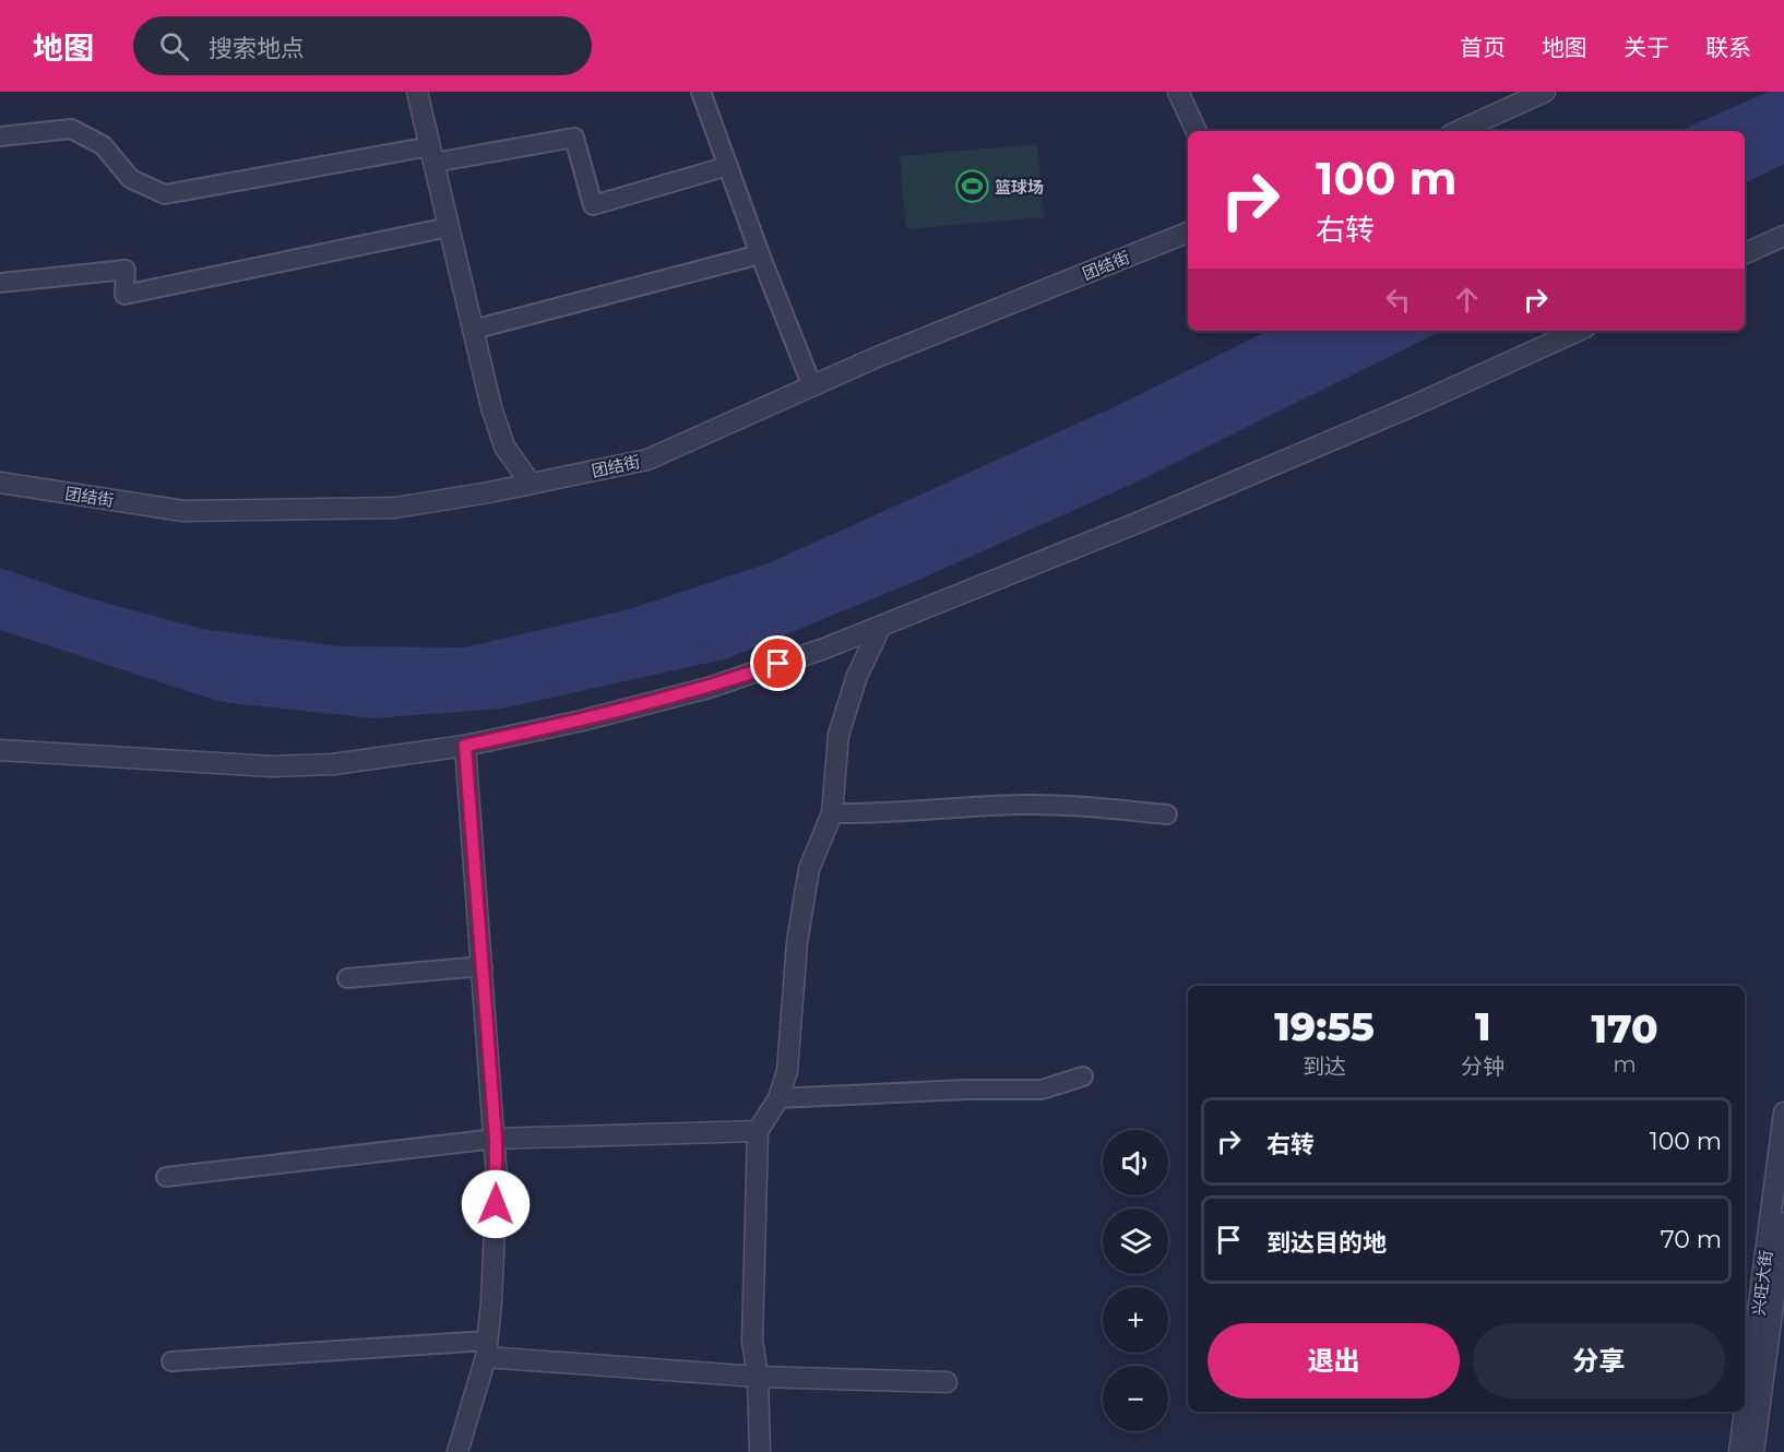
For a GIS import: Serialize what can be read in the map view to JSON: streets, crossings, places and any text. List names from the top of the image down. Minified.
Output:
{"streets":{"street":["团结街","兴旺大街"]},"places":{"sports":["篮球场"]},"page":{"header":"地图","search":"搜索地点","nav":["首页","地图","关于","联系"],"turn":["100 m","右转"],"eta":["19:55","到达","1","分钟","170","m"],"list":[{"name":"右转","value":"100 m"},{"name":"到达目的地","value":"70 m"}],"map_buttons":["+","−"],"buttons":["退出","分享"]}}
